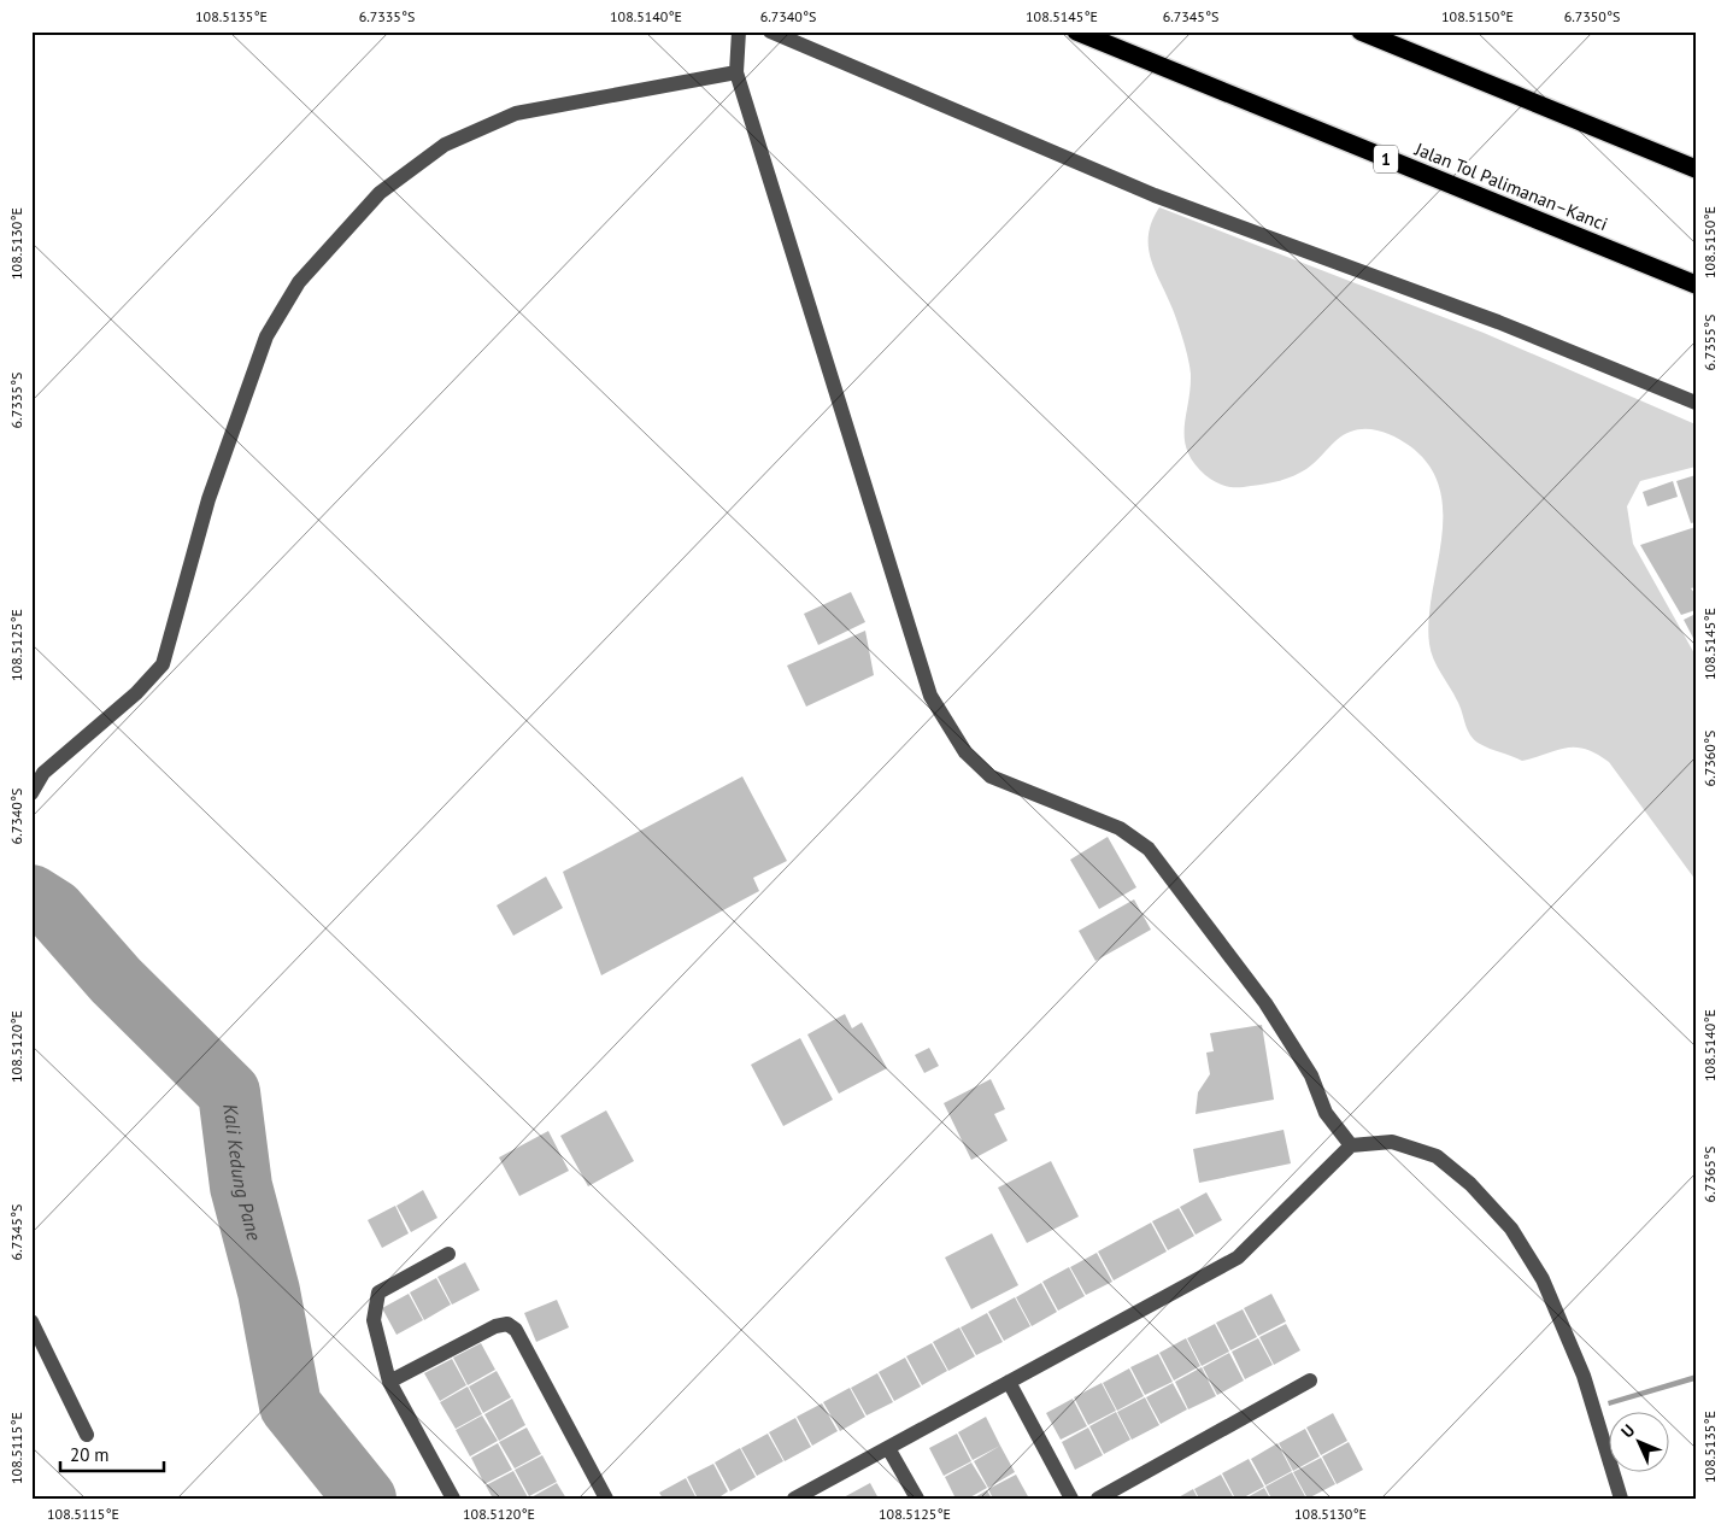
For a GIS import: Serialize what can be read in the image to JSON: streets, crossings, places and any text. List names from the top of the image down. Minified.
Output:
{"streets":{"highway":["1","Jalan Tol Palimanan–Kanci"]},"water":["Kali Kedung Pane"],"scale_bar":"20 m","north":"top left","coordinates":["108.5135°E","6.7335°S","108.5140°E","6.7340°S","108.5145°E","6.7345°S","108.5150°E","6.7350°S","108.5130°E","6.7355°S","108.5125°E","6.7360°S","108.5120°E","6.7365°S","108.5115°E"]}
